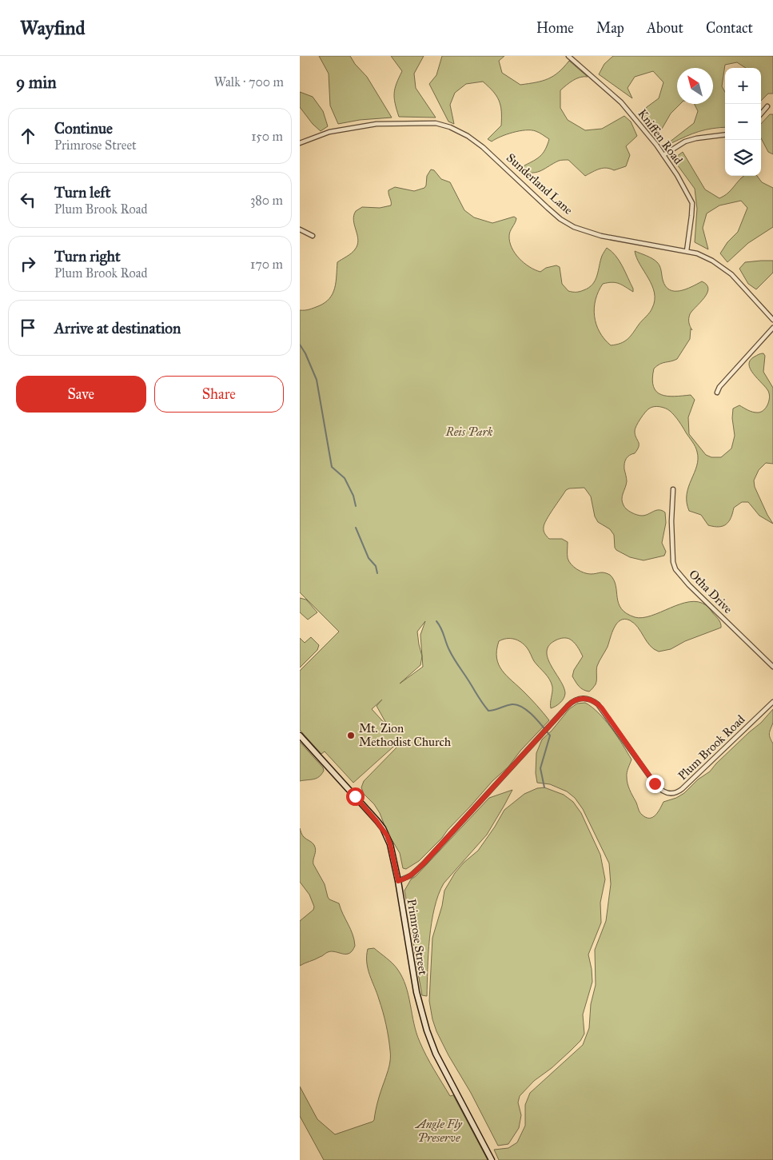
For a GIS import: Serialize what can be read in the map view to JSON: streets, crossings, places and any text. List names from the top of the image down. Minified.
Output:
{"streets":{"main road":["Primrose Street"],"street":["Kniffen Road","Sunderland Lane","Otha Drive","Plum Brook Road"]},"crossings":[["Kniffen Road","Sunderland Lane"],["Plum Brook Road","Primrose Street"]],"parks":["Reis Park","Angle Fly Preserve"],"places":["Mt. Zion Methodist Church"],"north":"top left","page":{"header":"Wayfind","nav":["Home","Map","About","Contact"],"heading":["9 min","Walk · 700 m"],"map_buttons":["+","−"],"list":[["Continue","Primrose Street","150 m"],["Turn left","Plum Brook Road","380 m"],["Turn right","Plum Brook Road","170 m"],"Arrive at destination"],"buttons":["Save","Share"]}}
